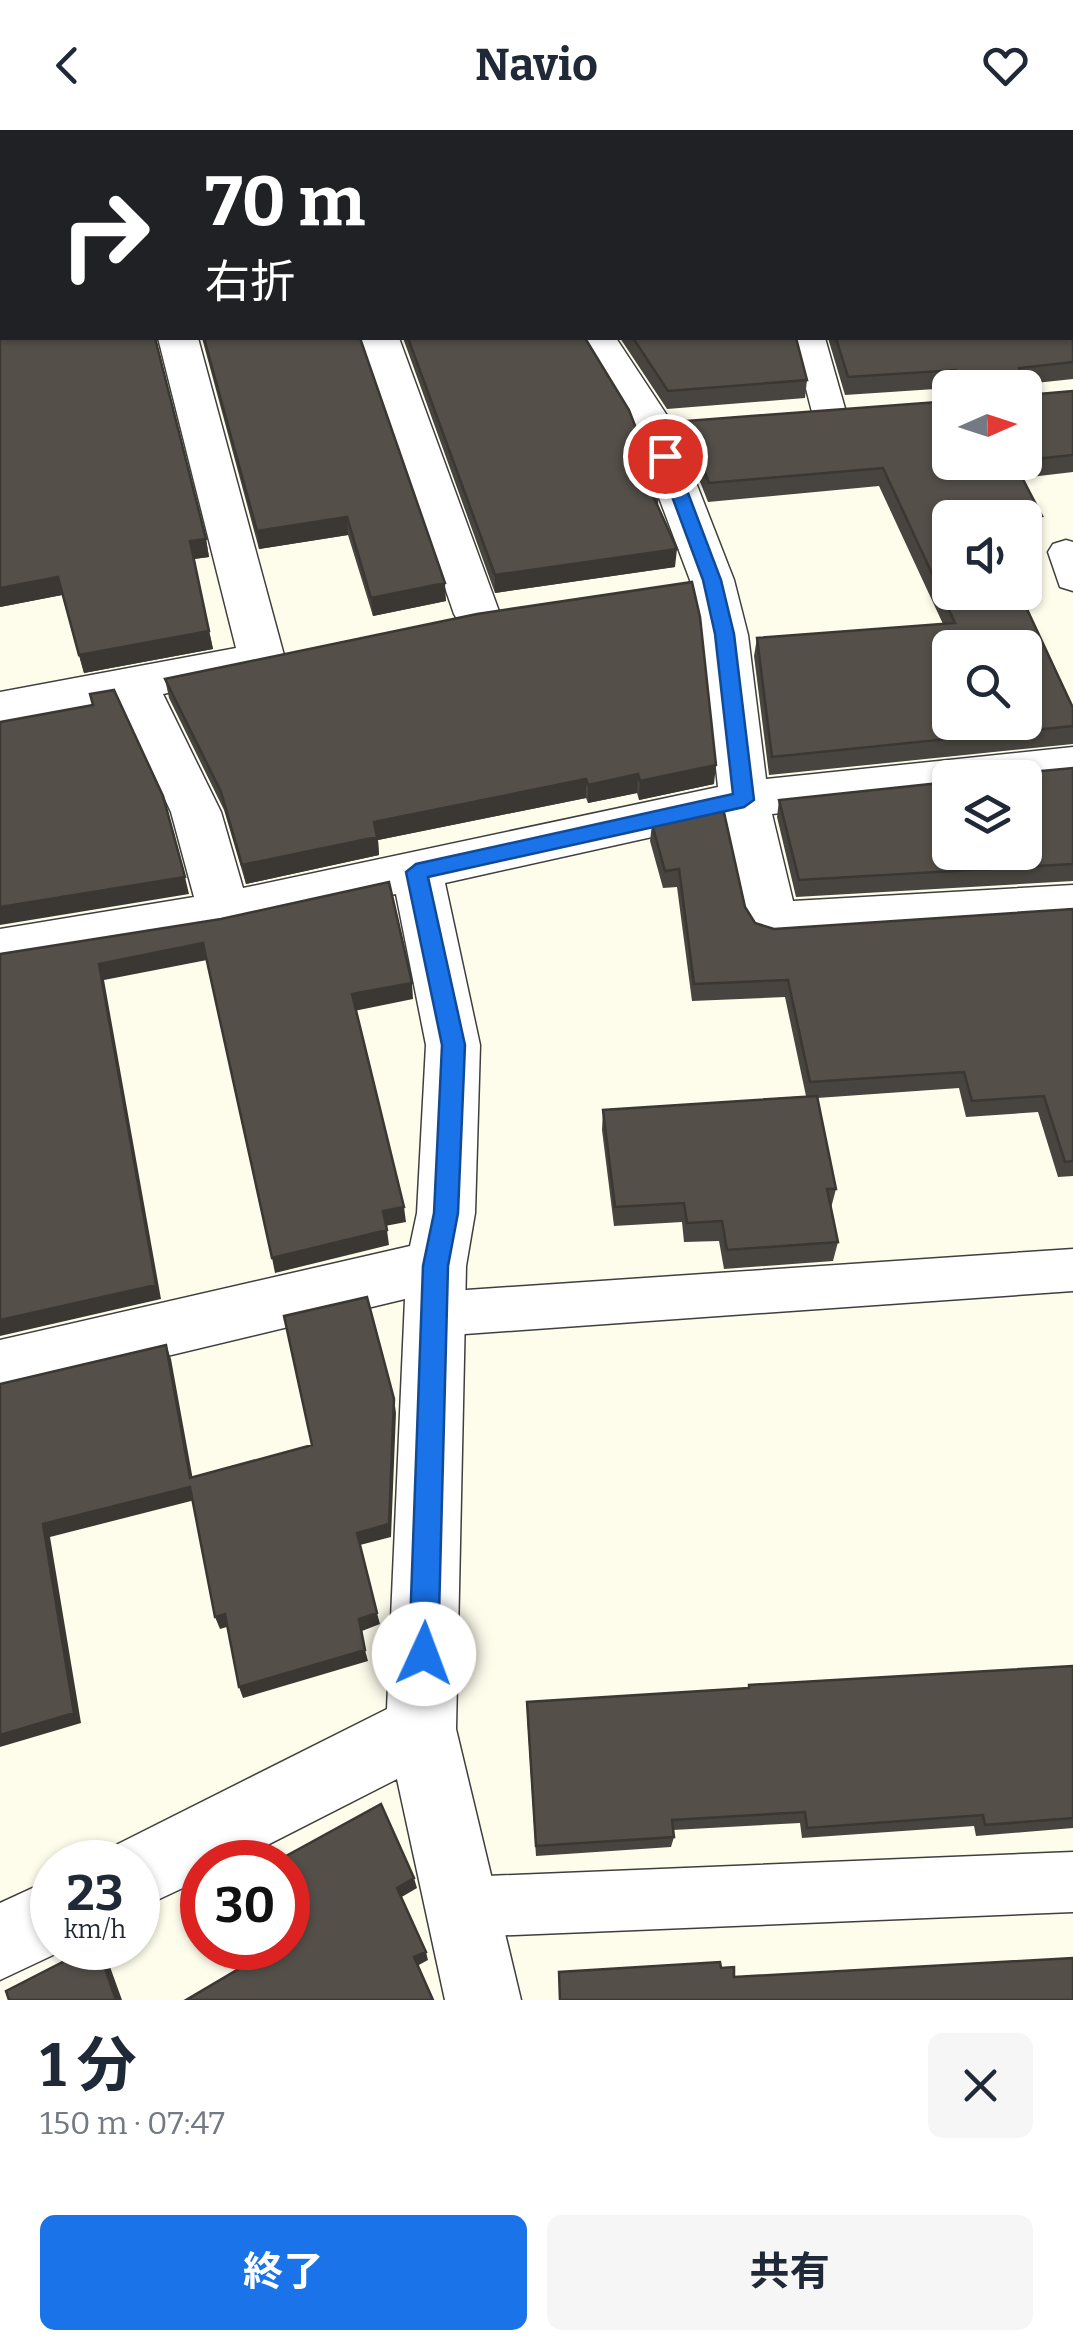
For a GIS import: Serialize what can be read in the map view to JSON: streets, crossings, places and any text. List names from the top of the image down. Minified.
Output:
{"north":"right","page":{"header":"Navio","turn":["70 m","右折"],"speed":"23 km/h","limit":"30","heading":["1 分","150 m · 07:47"],"buttons":["終了","共有"]}}
